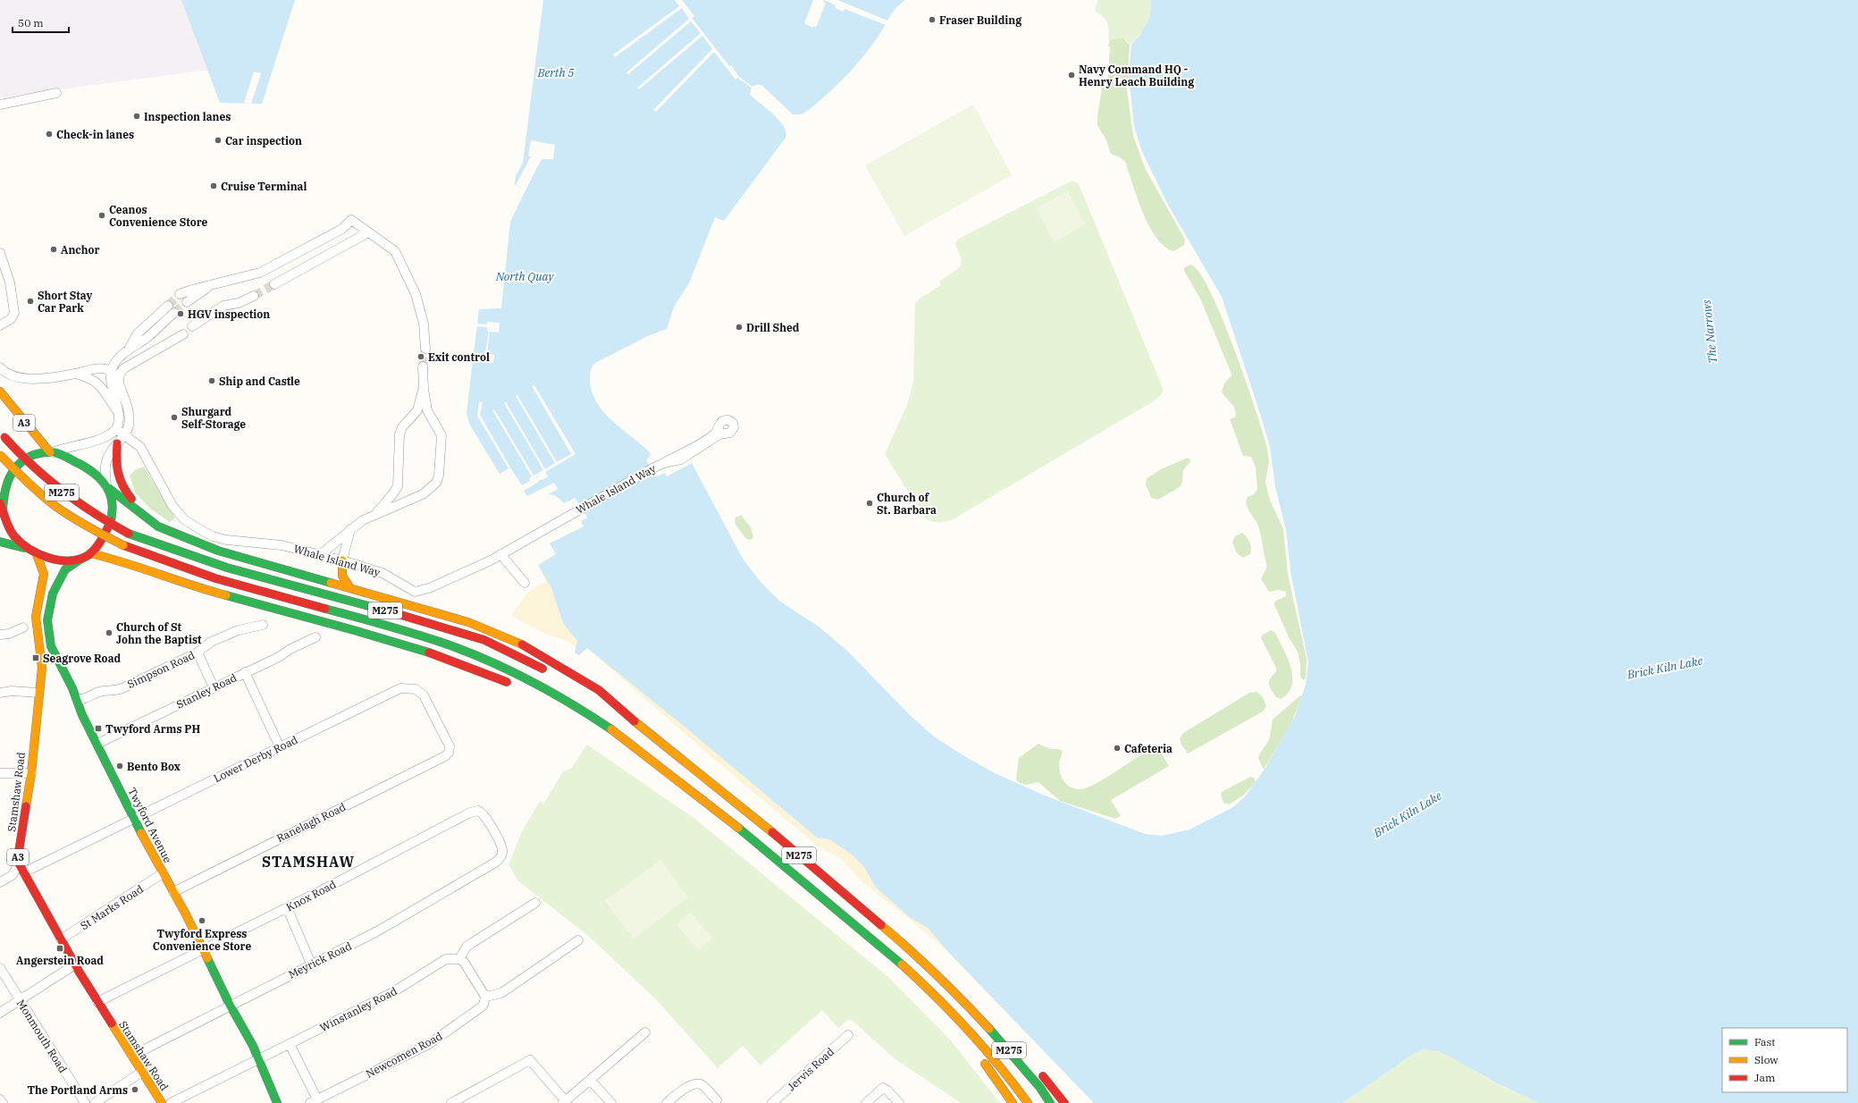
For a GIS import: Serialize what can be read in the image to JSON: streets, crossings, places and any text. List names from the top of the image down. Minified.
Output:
{"streets":{"main road":["A3","M275","Stamshaw Road","Twyford Avenue"],"street":["Whale Island Way","Simpson Road","Stanley Road","Lower Derby Road","Ranelagh Road","Knox Road","St Marks Road","Meyrick Road","Winstanley Road","Monmouth Road","Newcomen Road","Jervis Road"]},"crossings":[["A3","M275"],["A3","Stamshaw Road"],["A3","Twyford Avenue"],["M275","Stamshaw Road"],["M275","Twyford Avenue"],["Simpson Road","Twyford Avenue"],["Stanley Road","Twyford Avenue"],["Lower Derby Road","Ranelagh Road"],["Lower Derby Road","Twyford Avenue"],["Stamshaw Road","Twyford Avenue"],["Stamshaw Road","Knox Road"],["Stamshaw Road","St Marks Road"],["Stamshaw Road","Meyrick Road"],["Ranelagh Road","Twyford Avenue"],["Twyford Avenue","Knox Road"],["Twyford Avenue","St Marks Road"],["Twyford Avenue","Meyrick Road"],["Twyford Avenue","Winstanley Road"],["Knox Road","Meyrick Road"]],"districts":["STAMSHAW"],"water":["Berth 5","North Quay","The Narrows","Brick Kiln Lake"],"places":{"other":["Fraser Building","Navy Command HQ - Henry Leach Building","Inspection lanes","Check-in lanes","Car inspection","Cruise Terminal","Ceanos Convenience Store","Anchor","Short Stay Car Park","HGV inspection","Drill Shed","Exit control","Ship and Castle","Shurgard Self-Storage","Church of St. Barbara","Church of St John the Baptist","Cafeteria","Bento Box","Twyford Express Convenience Store","The Portland Arms"],"transit":["Seagrove Road","Twyford Arms PH","Angerstein Road"]},"legend":["Fast","Slow","Jam"],"scale_bar":"50 m"}
